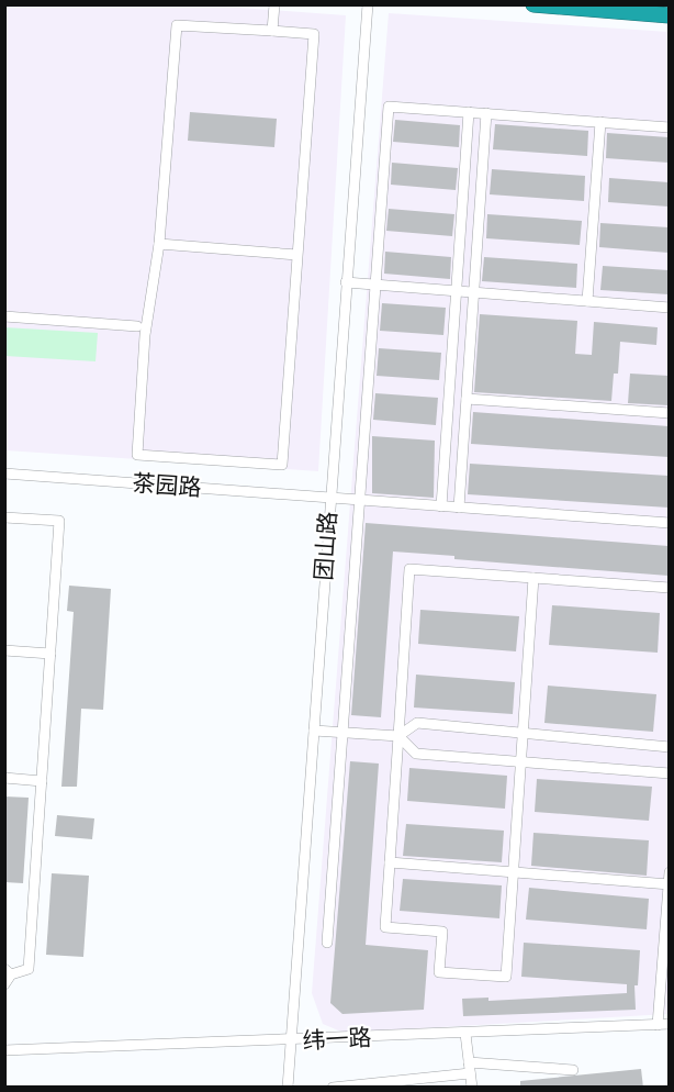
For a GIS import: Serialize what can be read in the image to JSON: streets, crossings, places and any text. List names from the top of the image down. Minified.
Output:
{"streets":{"street":["茶园路","团山路","纬一路"]},"crossings":[["茶园路","团山路"],["团山路","纬一路"]]}
